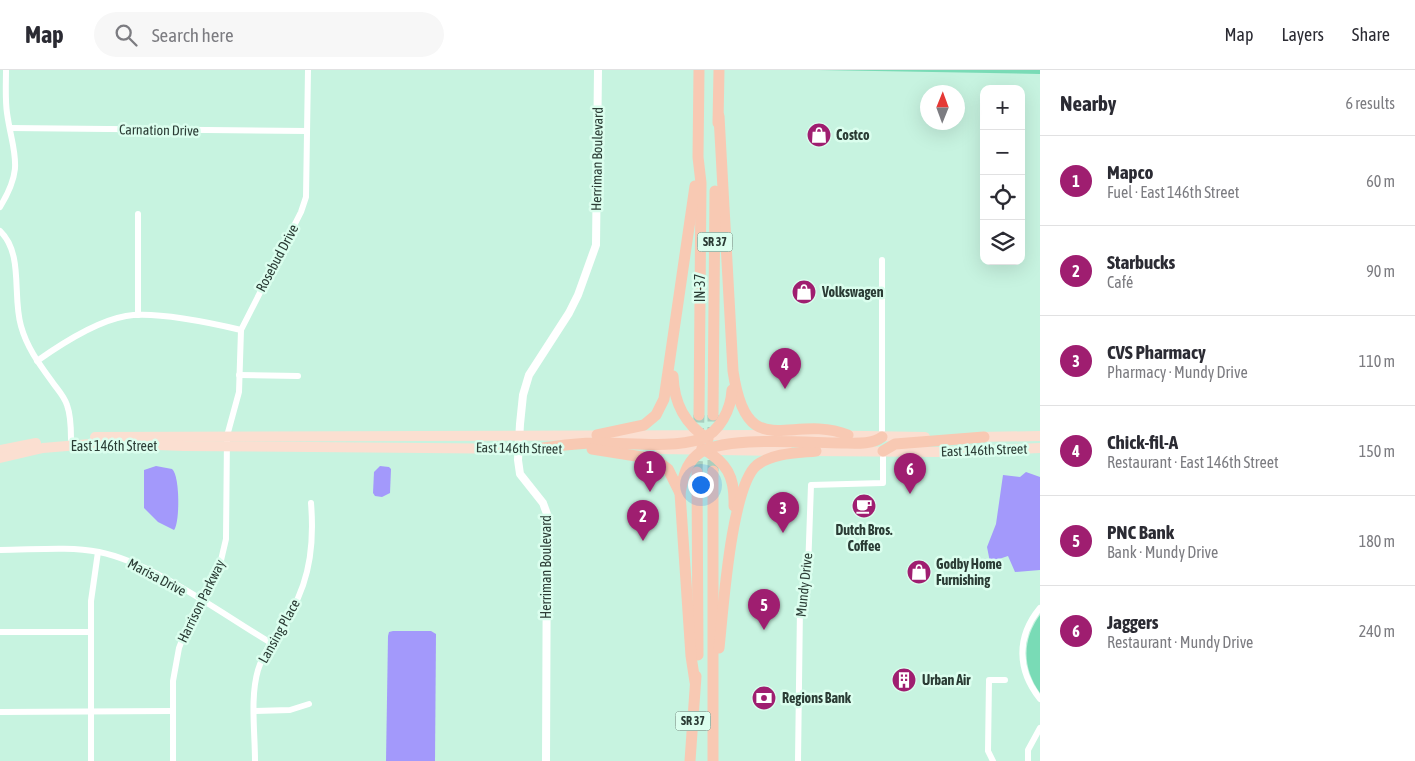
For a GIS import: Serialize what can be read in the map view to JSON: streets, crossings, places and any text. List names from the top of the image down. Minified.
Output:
{"streets":{"highway":["SR 37","IN-37"],"main road":["East 146th Street"],"street":["Carnation Drive","Herriman Boulevard","Rosebud Drive","Marisa Drive","Mundy Drive","Harrison Parkway","Lansing Place"]},"crossings":[["Carnation Drive","Rosebud Drive"],["Herriman Boulevard","East 146th Street"],["Rosebud Drive","East 146th Street"],["Rosebud Drive","Harrison Parkway"],["East 146th Street","Mundy Drive"],["East 146th Street","Harrison Parkway"],["Marisa Drive","Harrison Parkway"],["Marisa Drive","Lansing Place"]],"places":{"shop":["Costco","Volkswagen","Godby Home Furnishing"],"cafe":["Dutch Bros. Coffee"],"building":["Urban Air"],"bank":["Regions Bank"]},"north":"top","page":{"header":"Map","search":"Search here","nav":["Map","Layers","Share"],"heading":["Nearby","6 results"],"map_buttons":["+","−"],"list":[{"mark":"1","name":"Mapco","note":"Fuel · East 146th Street","value":"60 m"},{"mark":"2","name":"Starbucks","note":"Café","value":"90 m"},{"mark":"3","name":"CVS Pharmacy","note":"Pharmacy · Mundy Drive","value":"110 m"},{"mark":"4","name":"Chick-fil-A","note":"Restaurant · East 146th Street","value":"150 m"},{"mark":"5","name":"PNC Bank","note":"Bank · Mundy Drive","value":"180 m"},{"mark":"6","name":"Jaggers","note":"Restaurant · Mundy Drive","value":"240 m"}],"pins":["4","1","6","3","2","5"]}}
